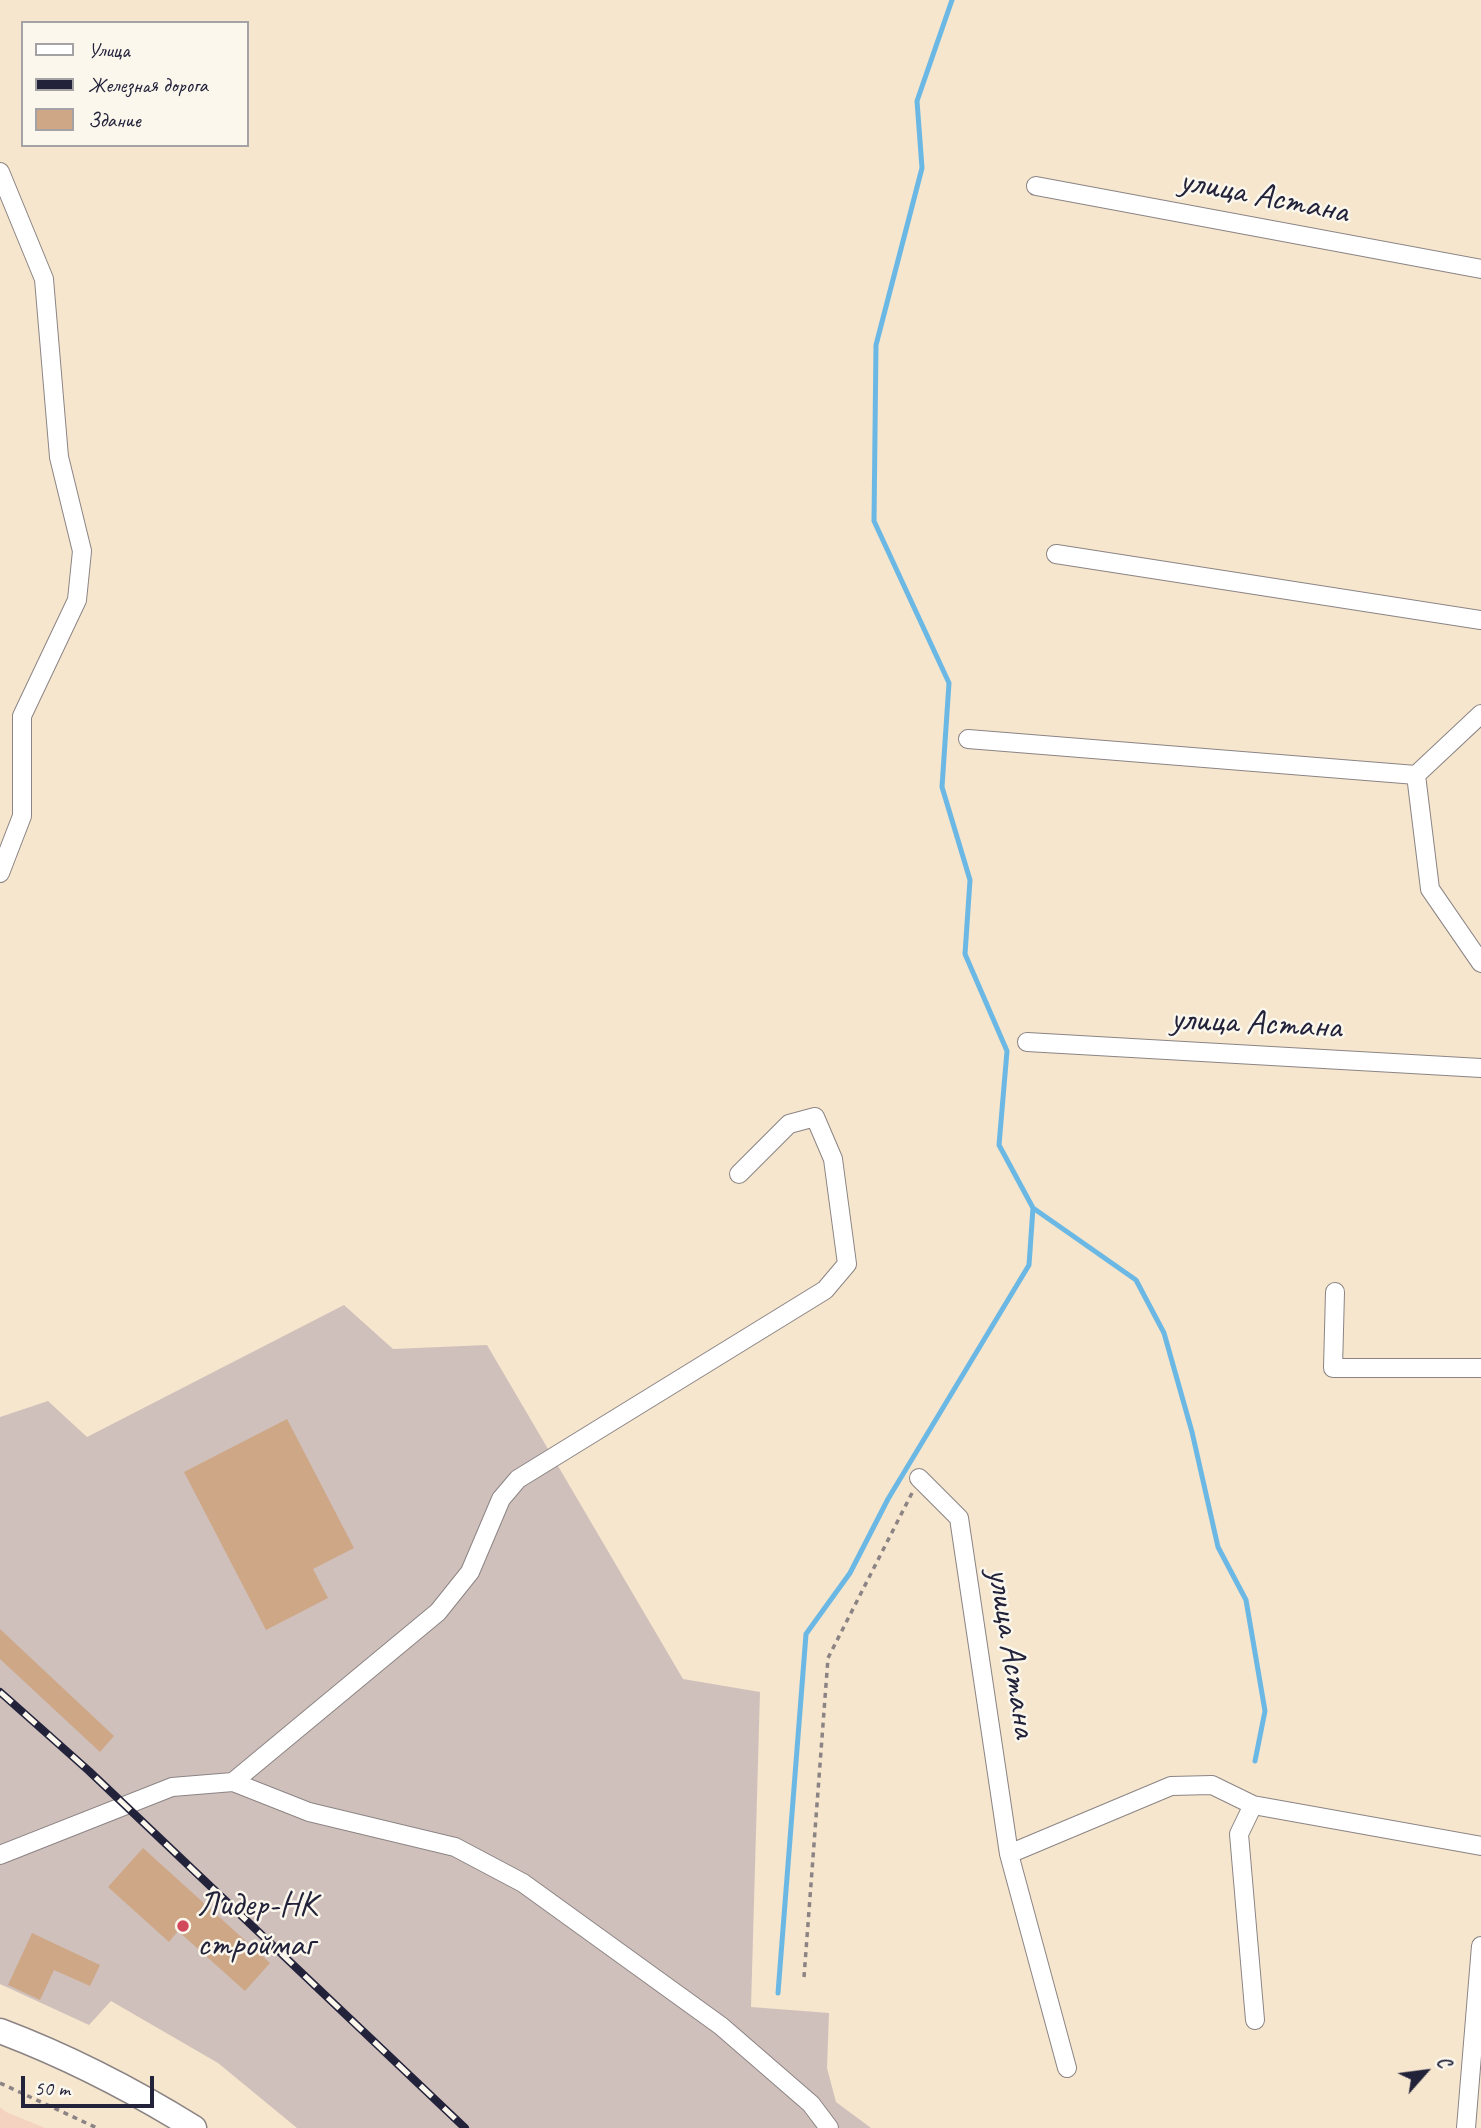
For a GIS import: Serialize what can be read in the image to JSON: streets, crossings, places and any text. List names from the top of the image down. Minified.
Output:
{"streets":{"street":["улица Астана"]},"places":["Лидер-НК строймаг"],"legend":["Улица","Железная дорога","Здание"],"scale_bar":"50 m","north":"top right"}
